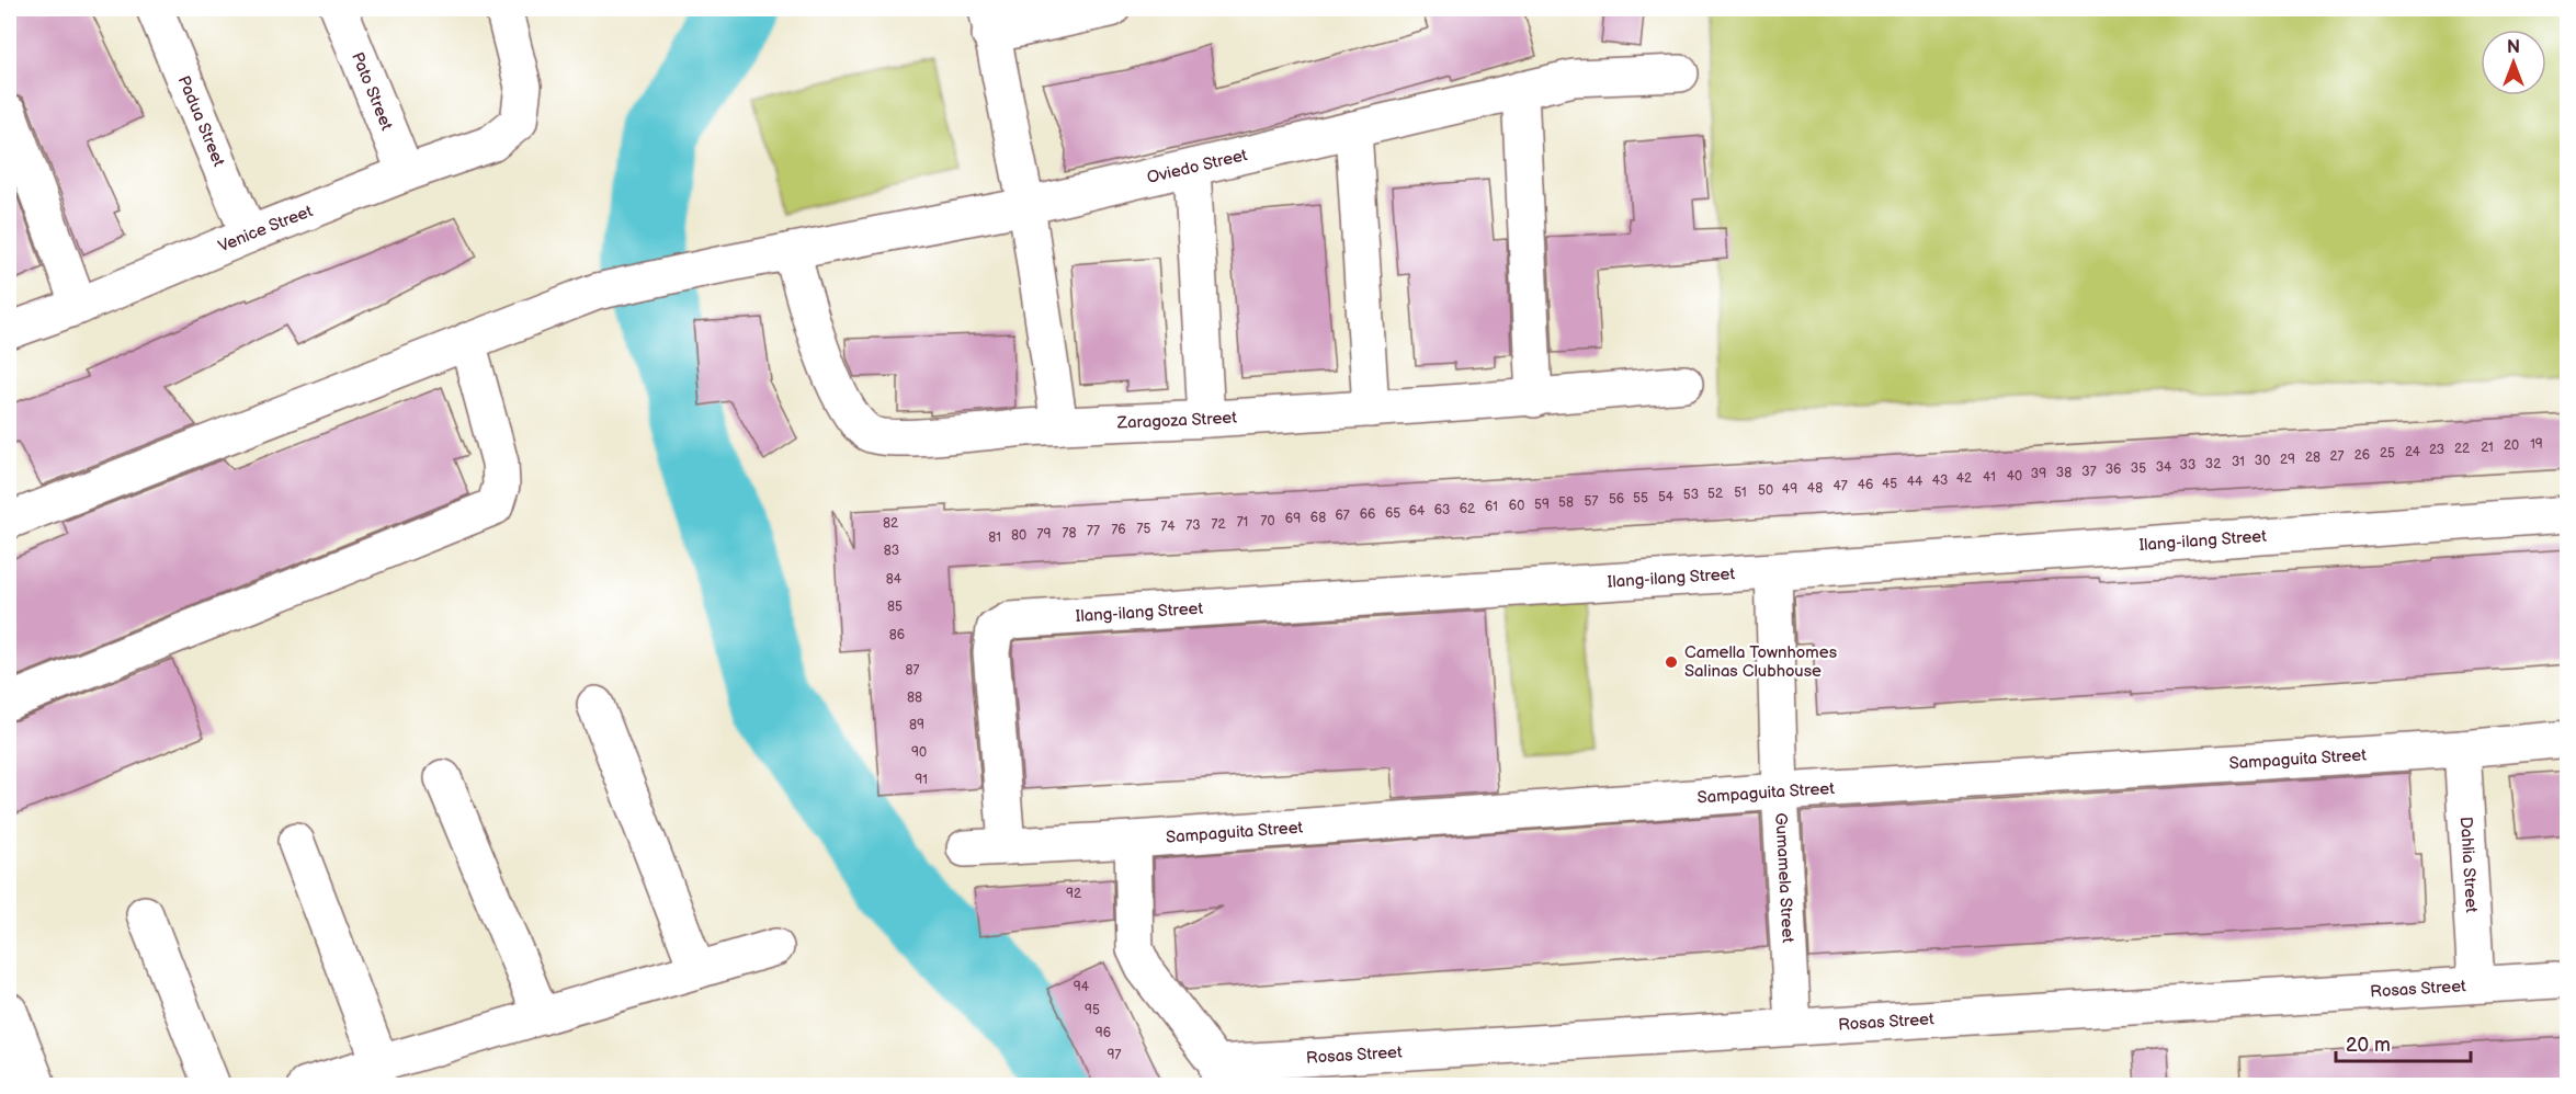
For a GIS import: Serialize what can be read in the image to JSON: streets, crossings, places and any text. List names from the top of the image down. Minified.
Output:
{"streets":{"street":["Pato Street","Padua Street","Oviedo Street","Venice Street","Zaragoza Street","Ilang-ilang Street","Sampaguita Street","Dahlia Street","Gumamela Street","Rosas Street"]},"crossings":[["Pato Street","Venice Street"],["Padua Street","Venice Street"],["Oviedo Street","Zaragoza Street"],["Ilang-ilang Street","Sampaguita Street"],["Ilang-ilang Street","Gumamela Street"],["Sampaguita Street","Dahlia Street"],["Sampaguita Street","Gumamela Street"],["Dahlia Street","Rosas Street"],["Gumamela Street","Rosas Street"]],"places":["Camella Townhomes Salinas Clubhouse"],"house_numbers":["19","20","21","22","23","24","25","26","27","28","29","30","31","32","33","34","35","36","37","38","39","40","41","42","43","44","45","46","47","48","49","50","51","52","53","54","55","56","57","58","59","60","61","62","63","64","65","66","67","68","69","70","71","82","72","73","74","75","76","77","78","79","80","81","83","84","85","86","87","88","89","90","91","92","94","95","96","97"],"scale_bar":"20 m","north":"top"}
